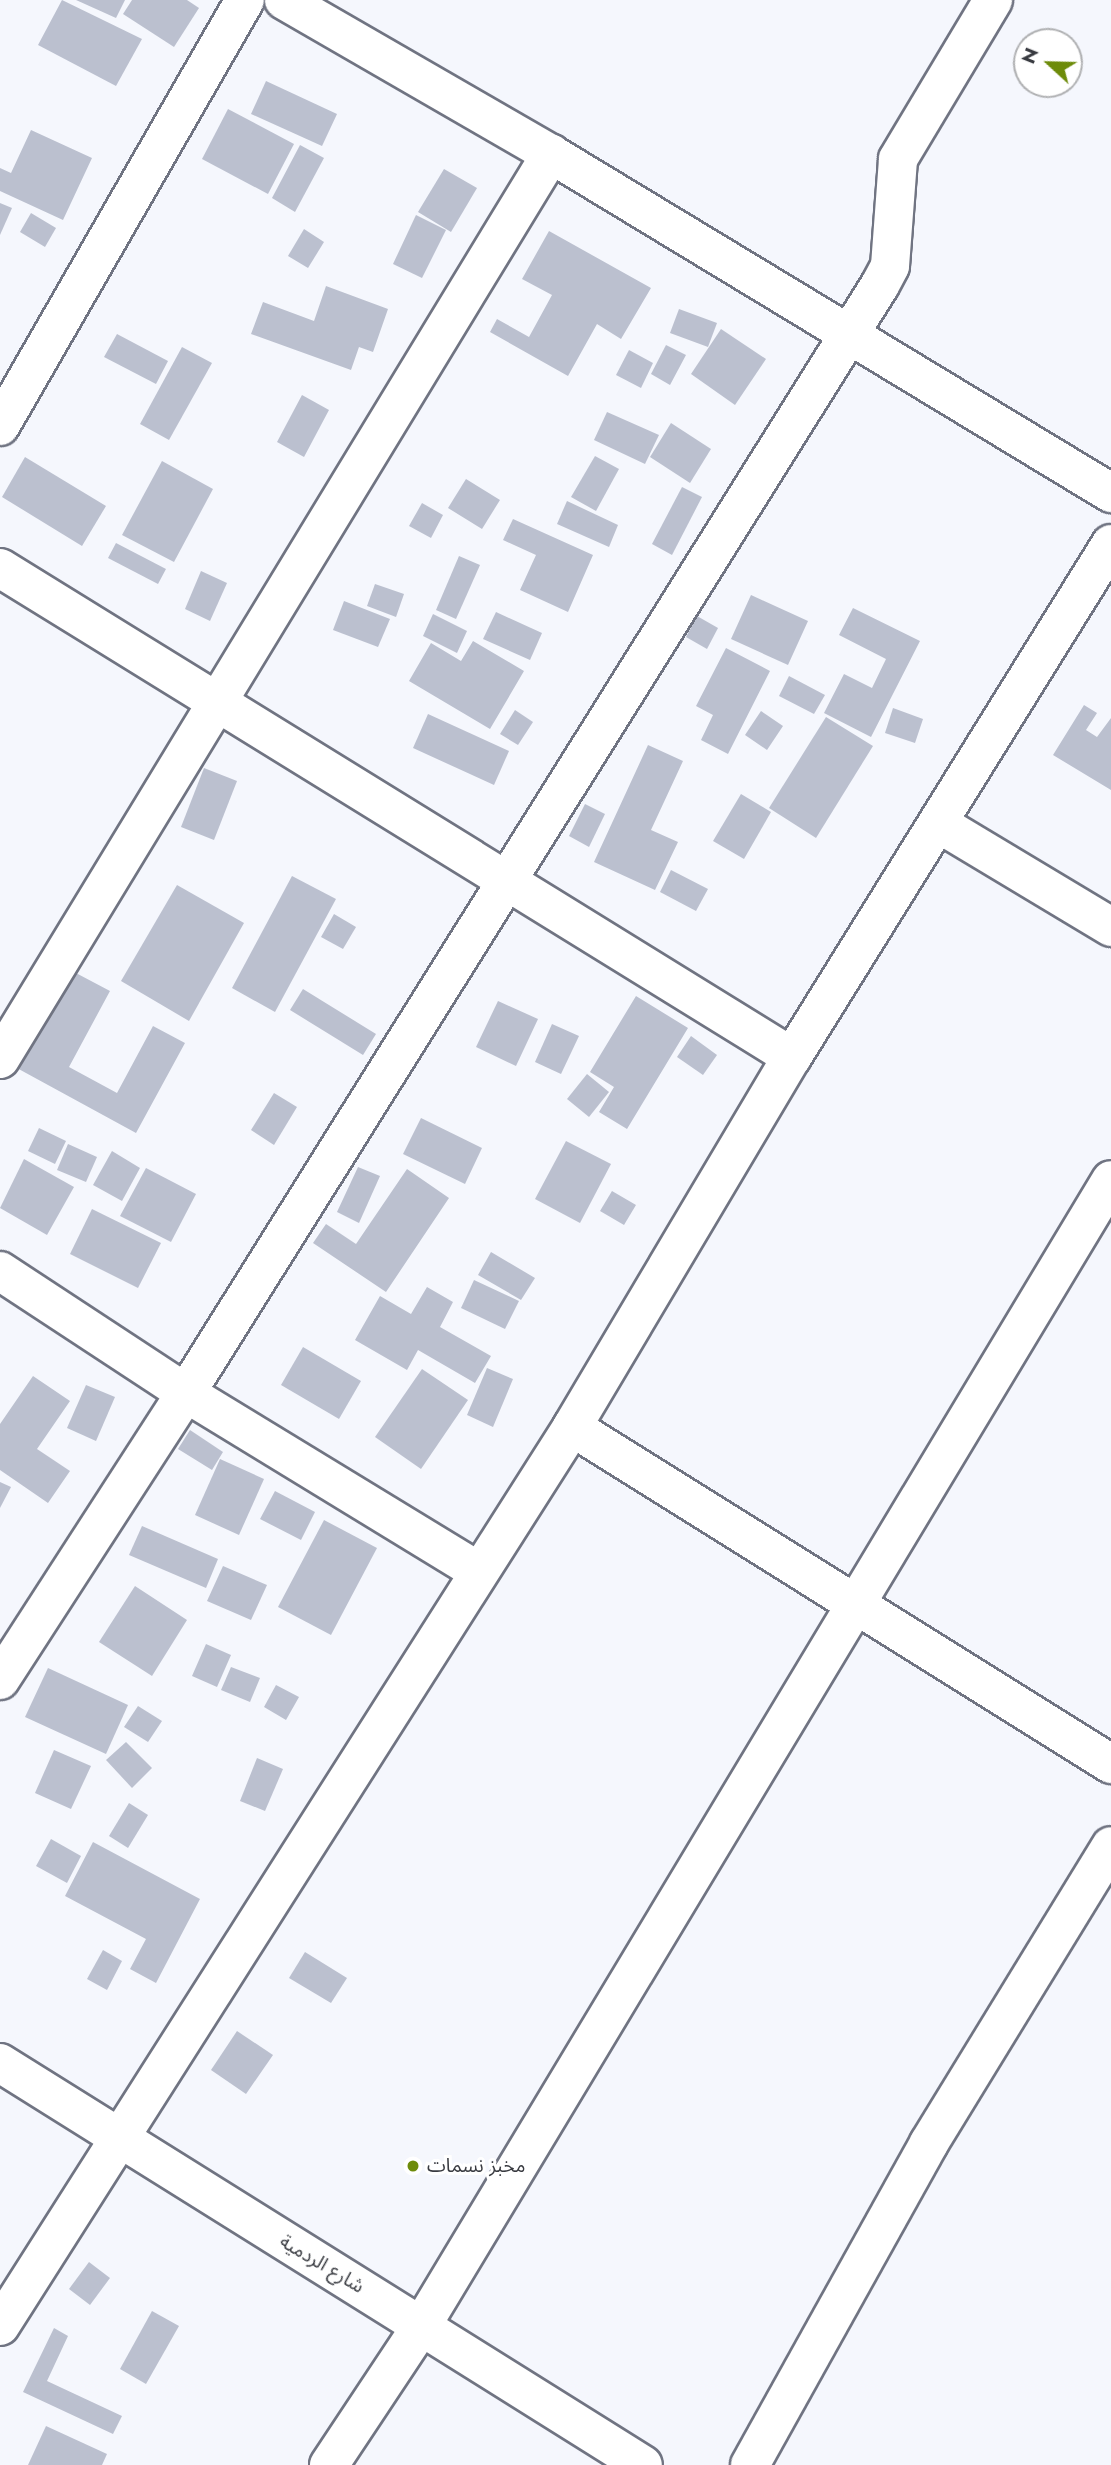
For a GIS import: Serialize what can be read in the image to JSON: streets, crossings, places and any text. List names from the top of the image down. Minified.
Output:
{"streets":{"street":["شارع الردمية"]},"places":["مخبز نسمات"],"north":"left"}
